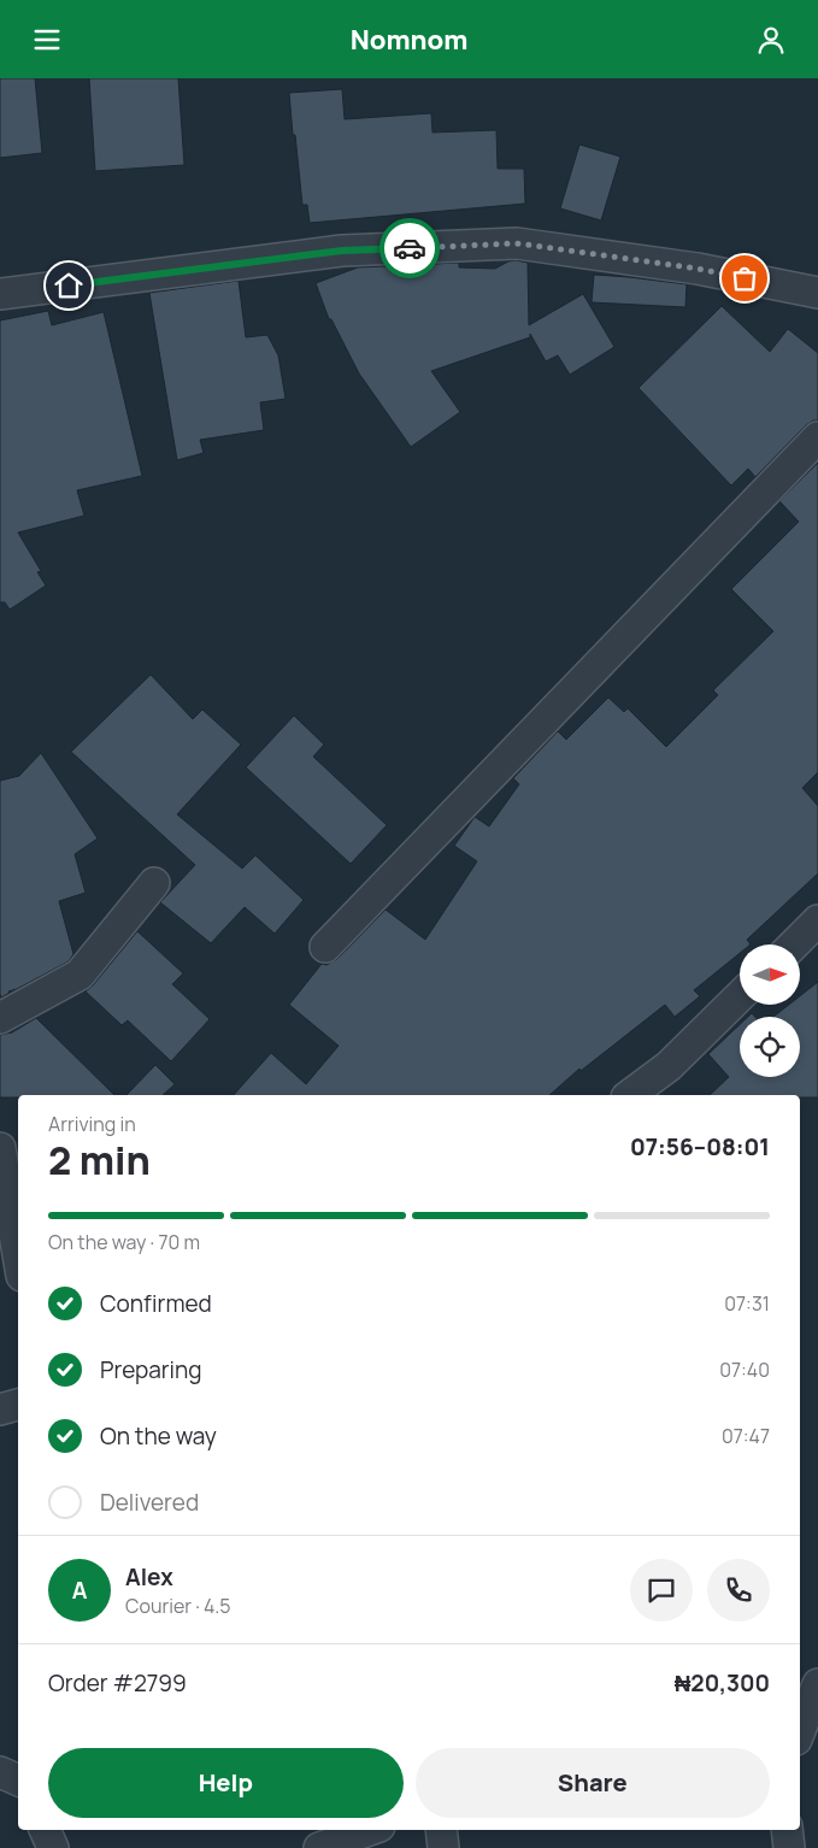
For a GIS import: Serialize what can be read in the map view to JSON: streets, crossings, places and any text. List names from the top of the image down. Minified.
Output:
{"north":"right","page":{"header":"Nomnom","heading":["2 min","Arriving in","07:56–08:01"],"panel":["Alex","Courier · 4.5","Order #2799","₦20,300"],"bar":"On the way · 70 m","list":[["Confirmed","07:31"],["Preparing","07:40"],["On the way","07:47"],"Delivered"],"round":"A","buttons":["Help","Share"]}}
